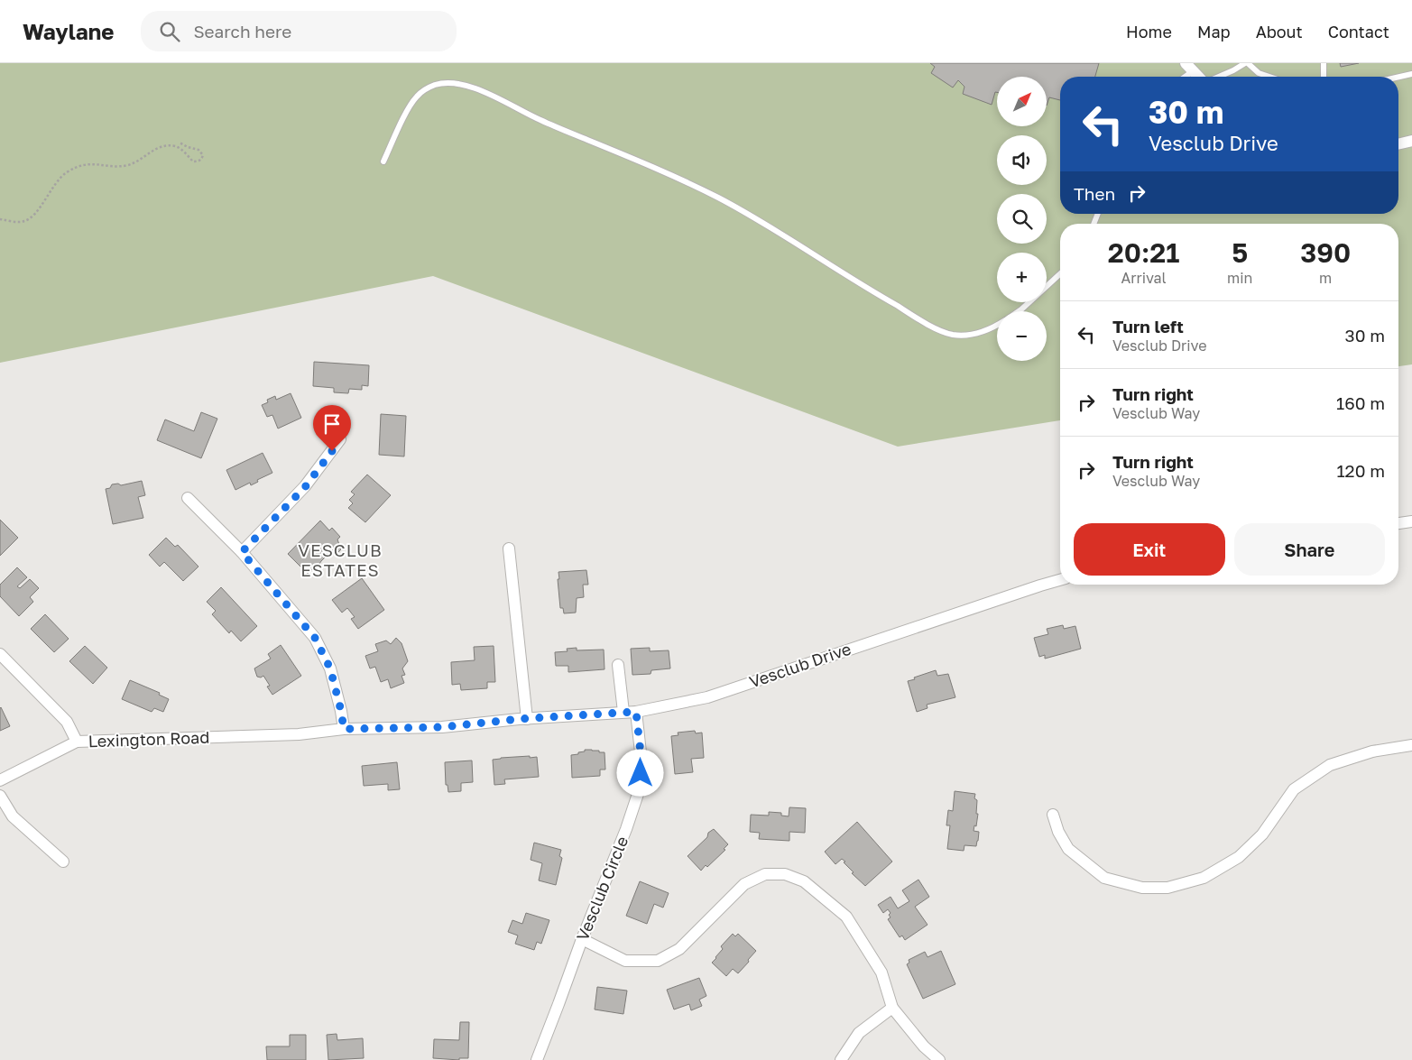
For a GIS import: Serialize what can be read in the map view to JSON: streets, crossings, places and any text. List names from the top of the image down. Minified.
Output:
{"streets":{"street":["Vesclub Drive","Lexington Road","Vesclub Circle"]},"crossings":[["Vesclub Drive","Lexington Road"],["Vesclub Drive","Vesclub Circle"]],"districts":["VESCLUB ESTATES"],"north":"top right","page":{"header":"Waylane","search":"Search here","nav":["Home","Map","About","Contact"],"map_buttons":["+","−"],"turn":["30 m","Vesclub Drive"],"then":"Then","eta":["20:21","Arrival","5","min","390","m"],"list":[{"name":"Turn left","note":"Vesclub Drive","value":"30 m"},{"name":"Turn right","note":"Vesclub Way","value":"160 m"},{"name":"Turn right","note":"Vesclub Way","value":"120 m"}],"buttons":["Exit","Share"]}}
